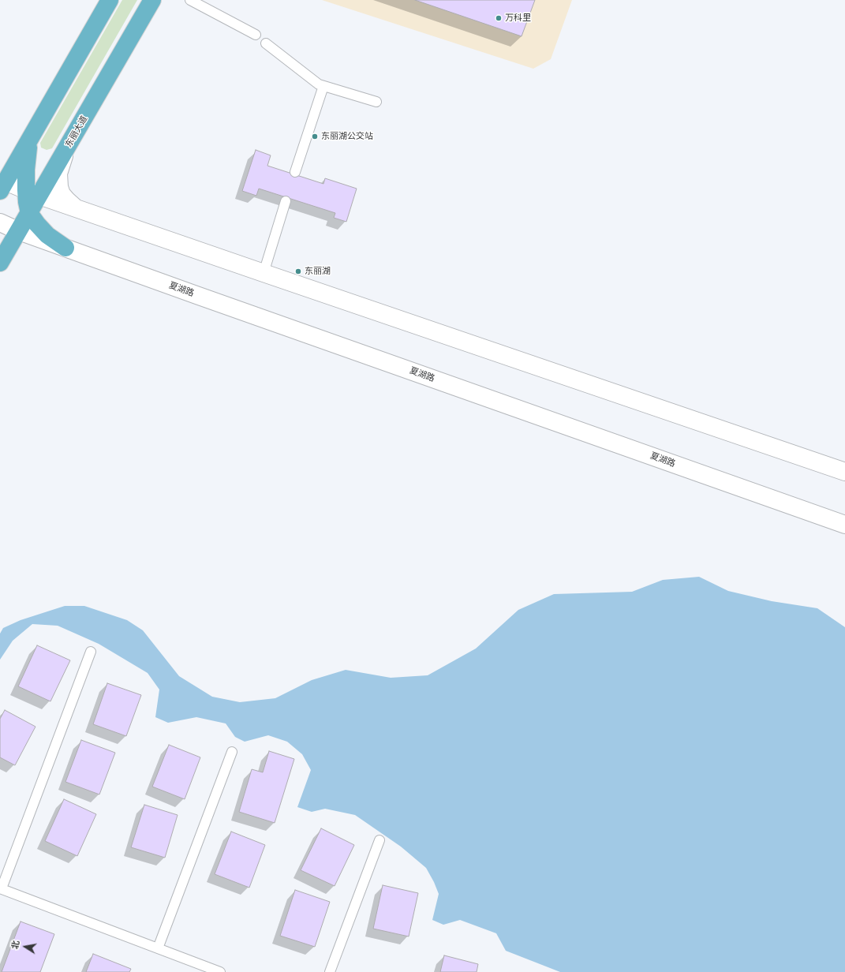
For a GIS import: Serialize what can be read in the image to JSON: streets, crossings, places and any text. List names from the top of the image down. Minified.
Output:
{"streets":{"highway":["东丽大道"],"street":["夏湖路"]},"crossings":[["东丽大道","夏湖路"]],"places":["万科里","东丽湖公交站","东丽湖"],"north":"left"}
